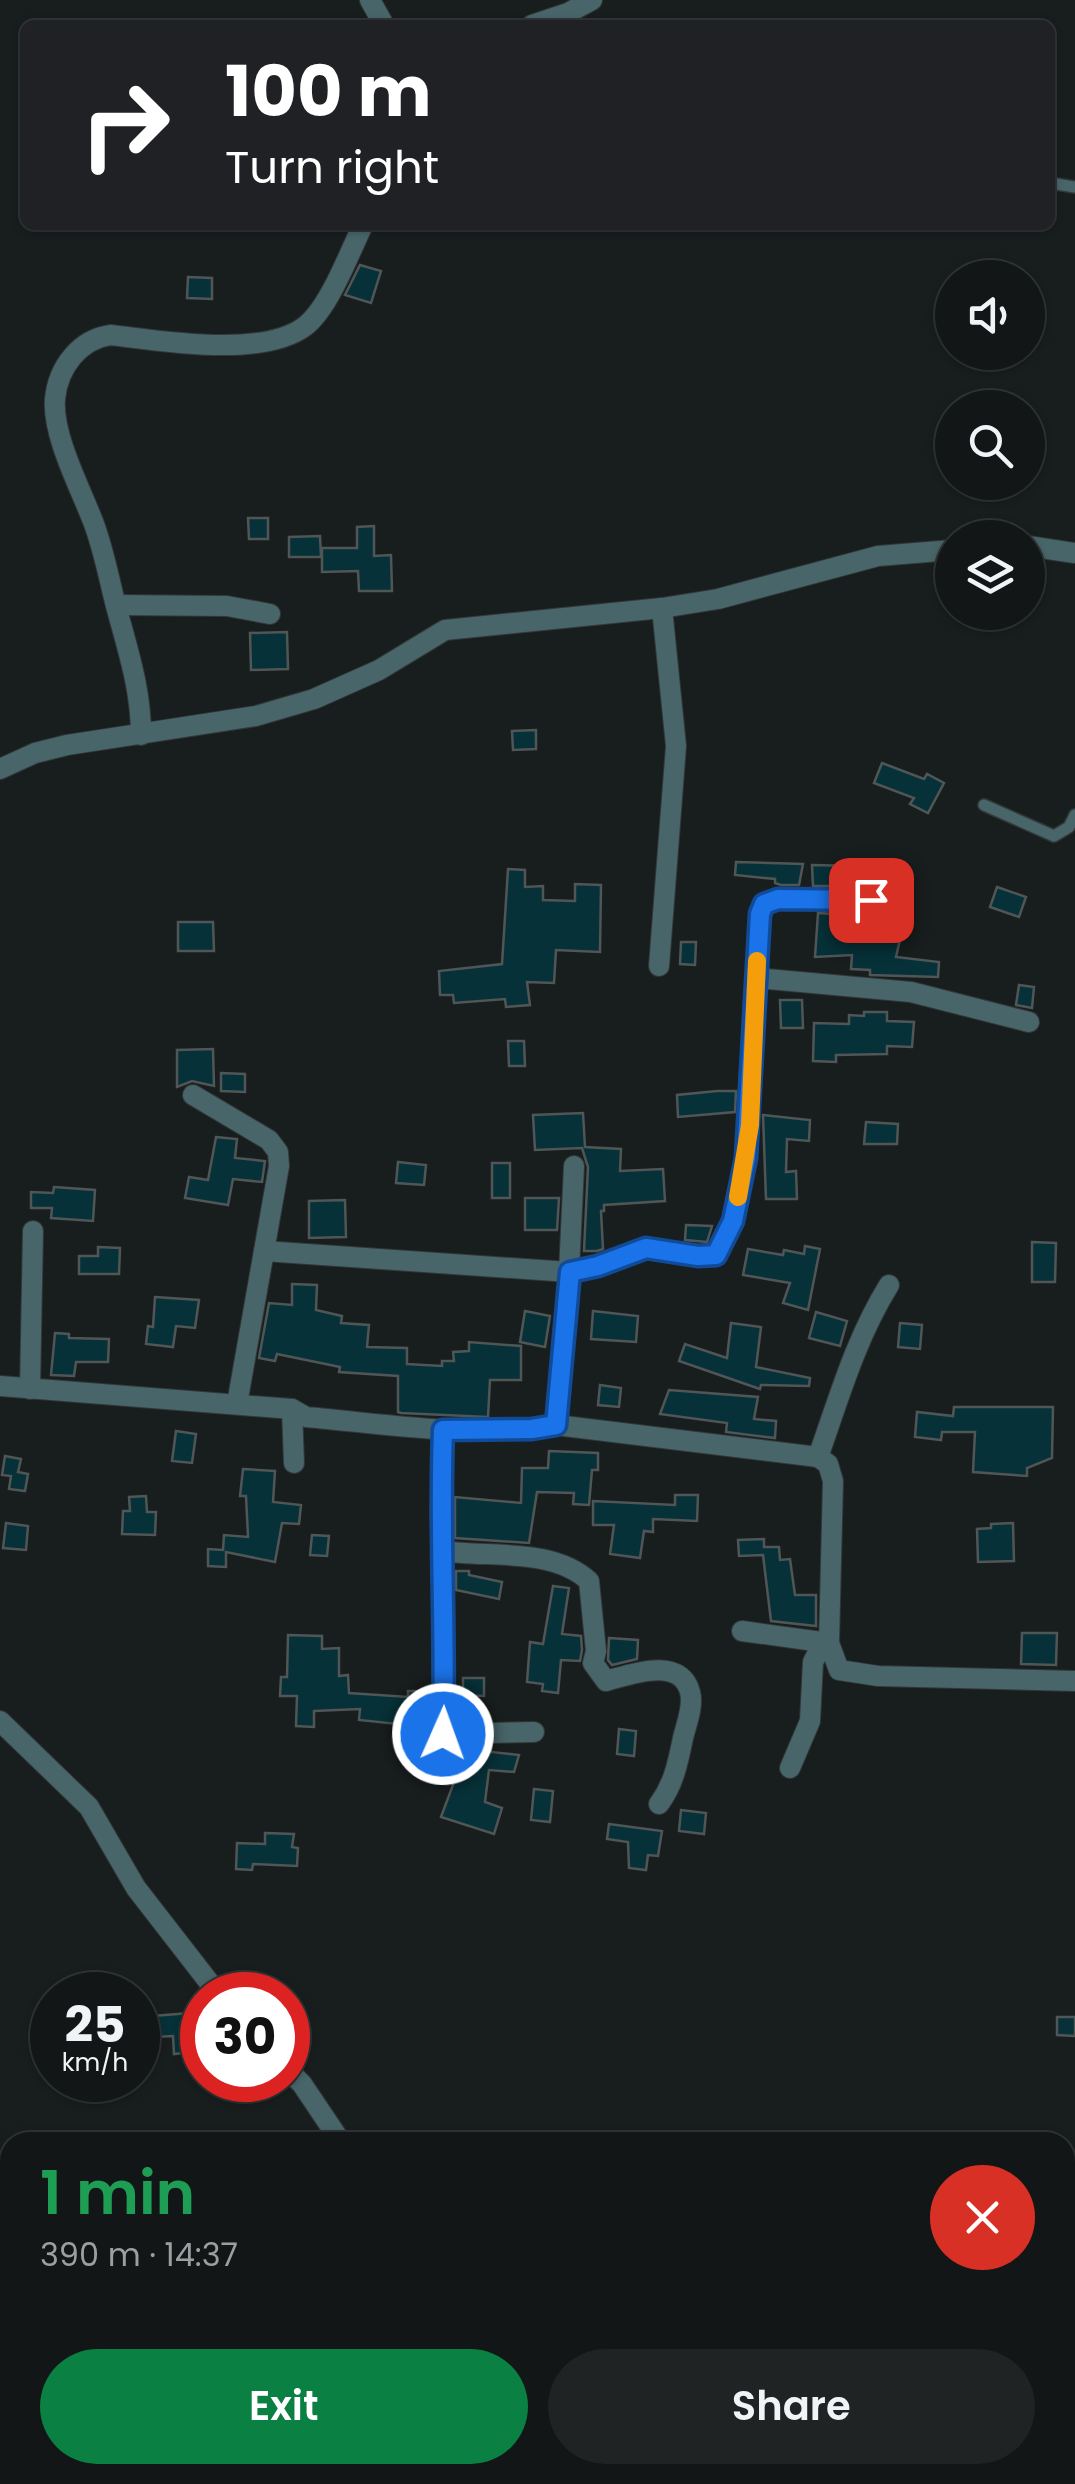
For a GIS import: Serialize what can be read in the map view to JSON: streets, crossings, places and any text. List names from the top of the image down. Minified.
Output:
{"page":{"turn":["100 m","Turn right"],"speed":"25 km/h","limit":"30","heading":["1 min","390 m · 14:37"],"buttons":["Exit","Share"]}}
